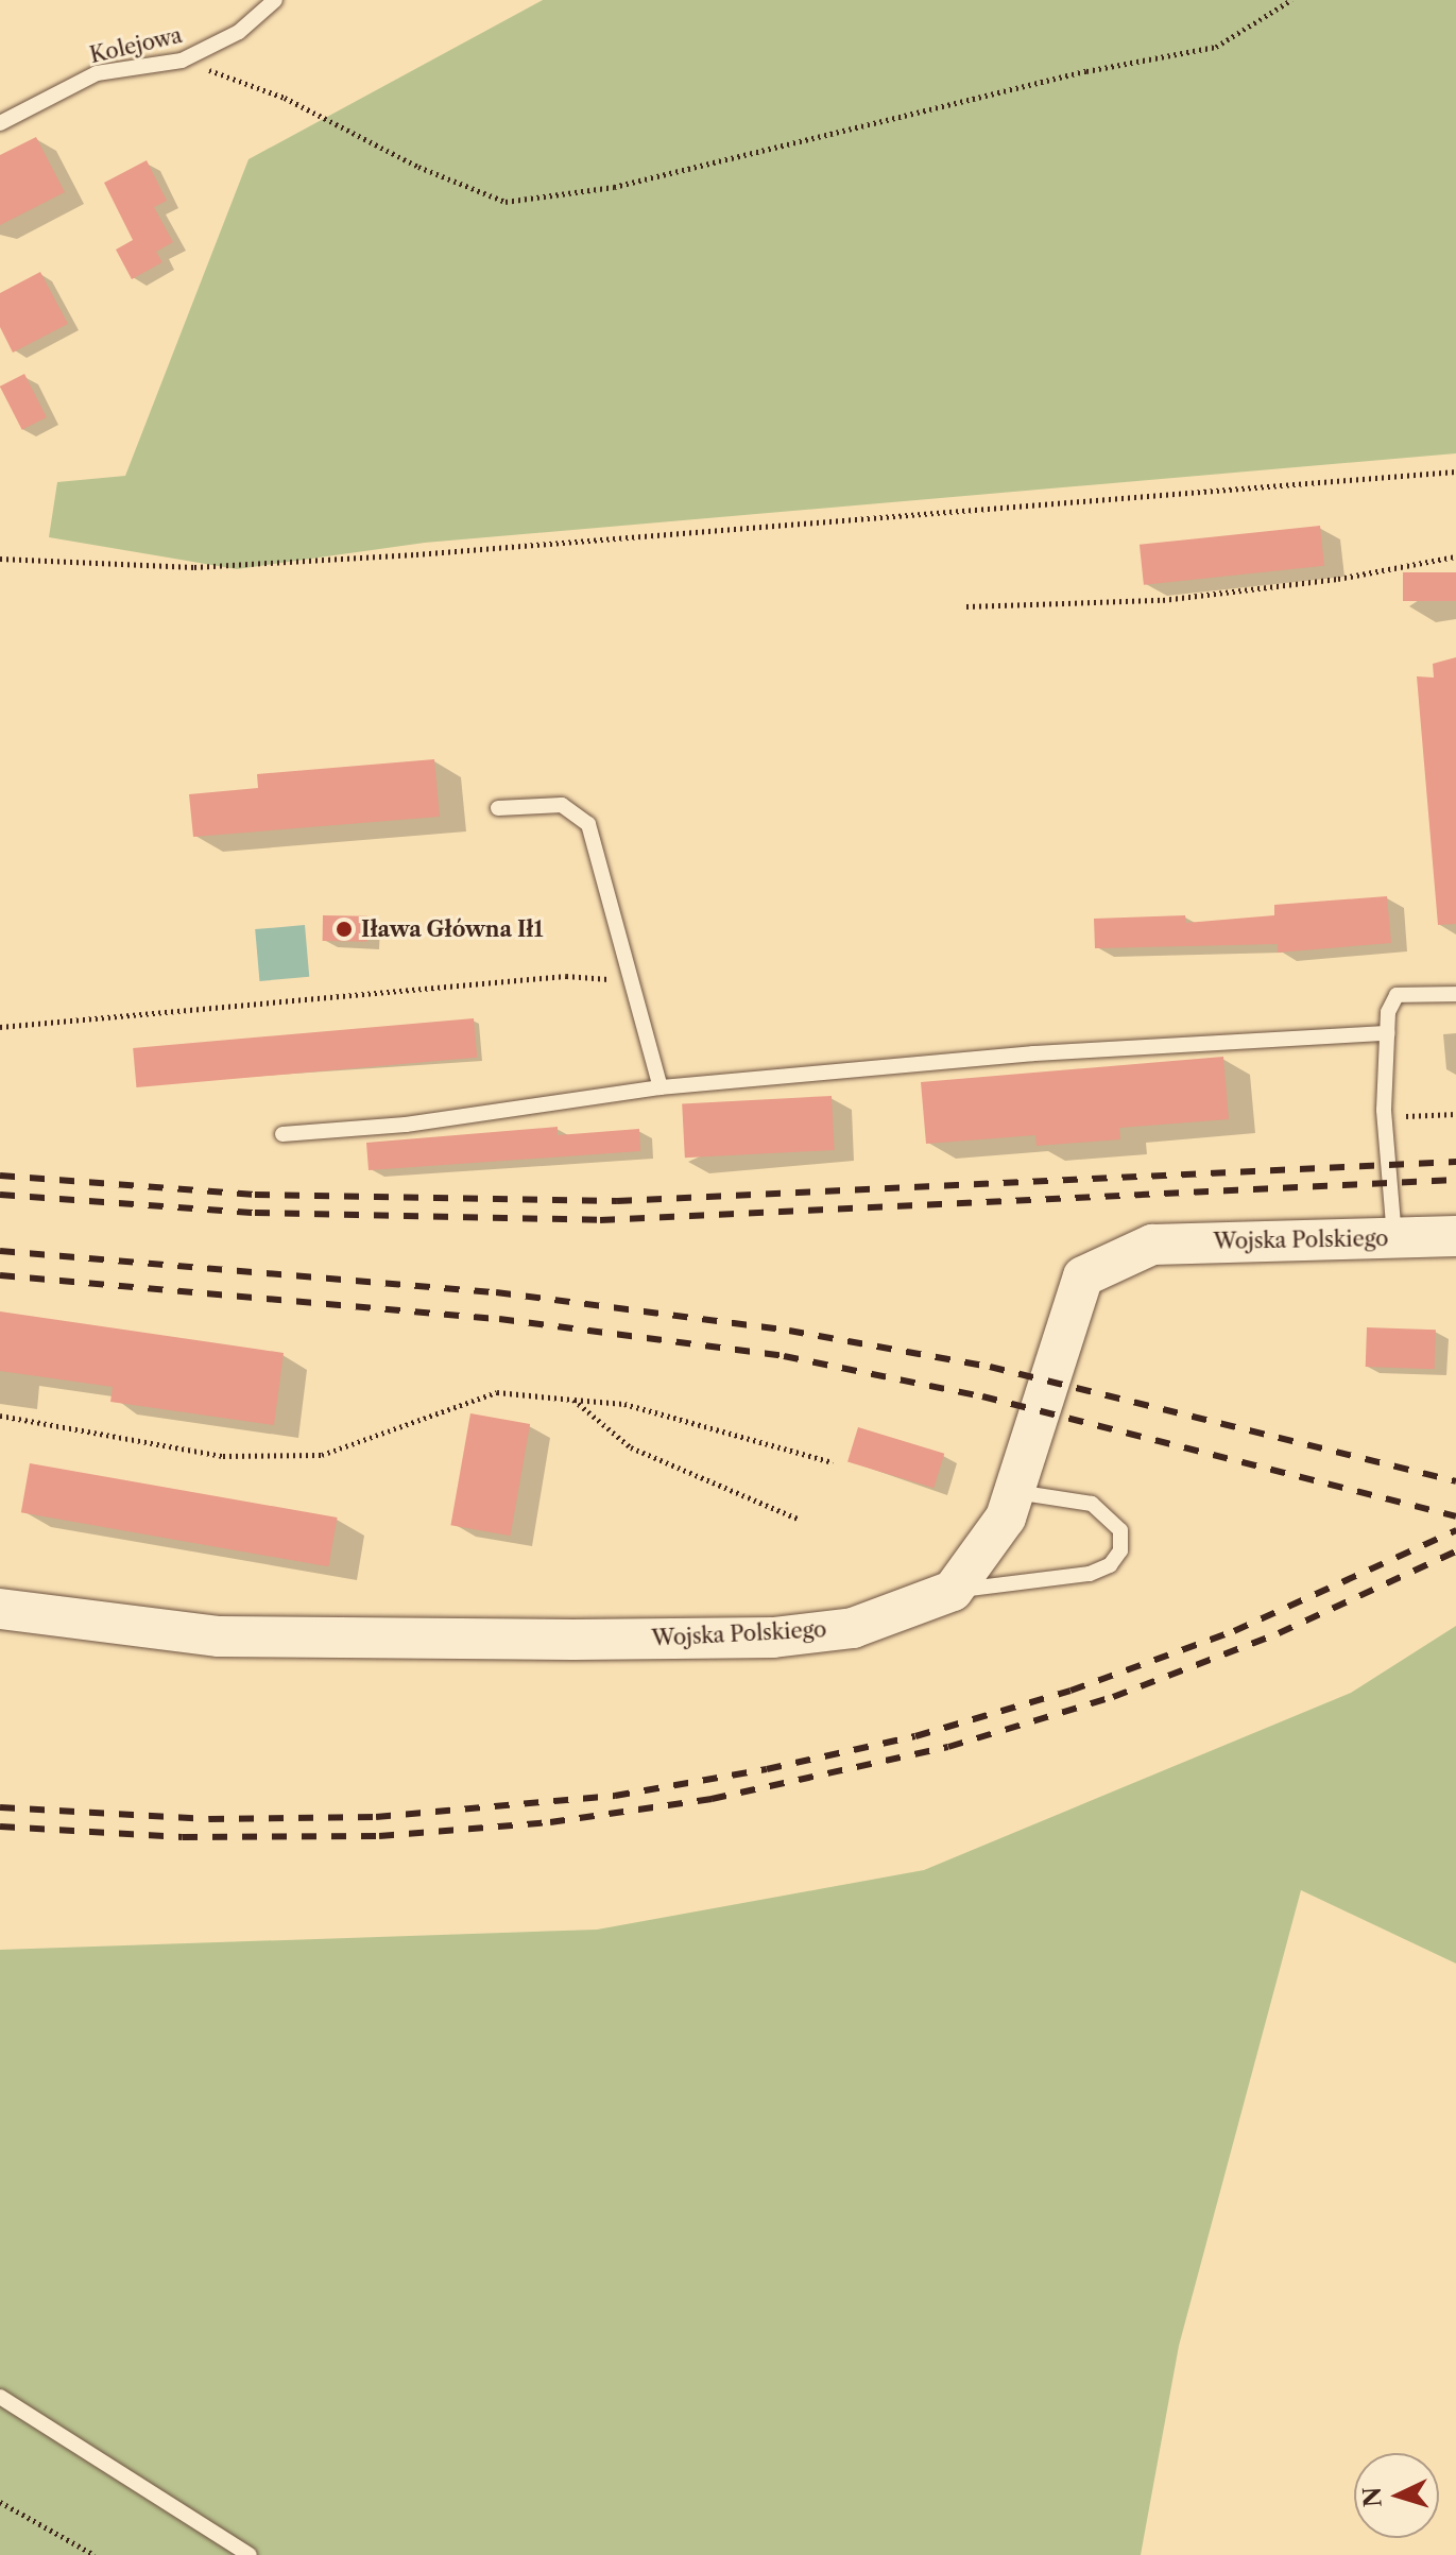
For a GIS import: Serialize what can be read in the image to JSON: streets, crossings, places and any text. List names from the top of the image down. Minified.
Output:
{"streets":{"street":["Wojska Polskiego"],"lane":["Kolejowa"]},"places":["Iława Główna Ił1"],"north":"left"}
